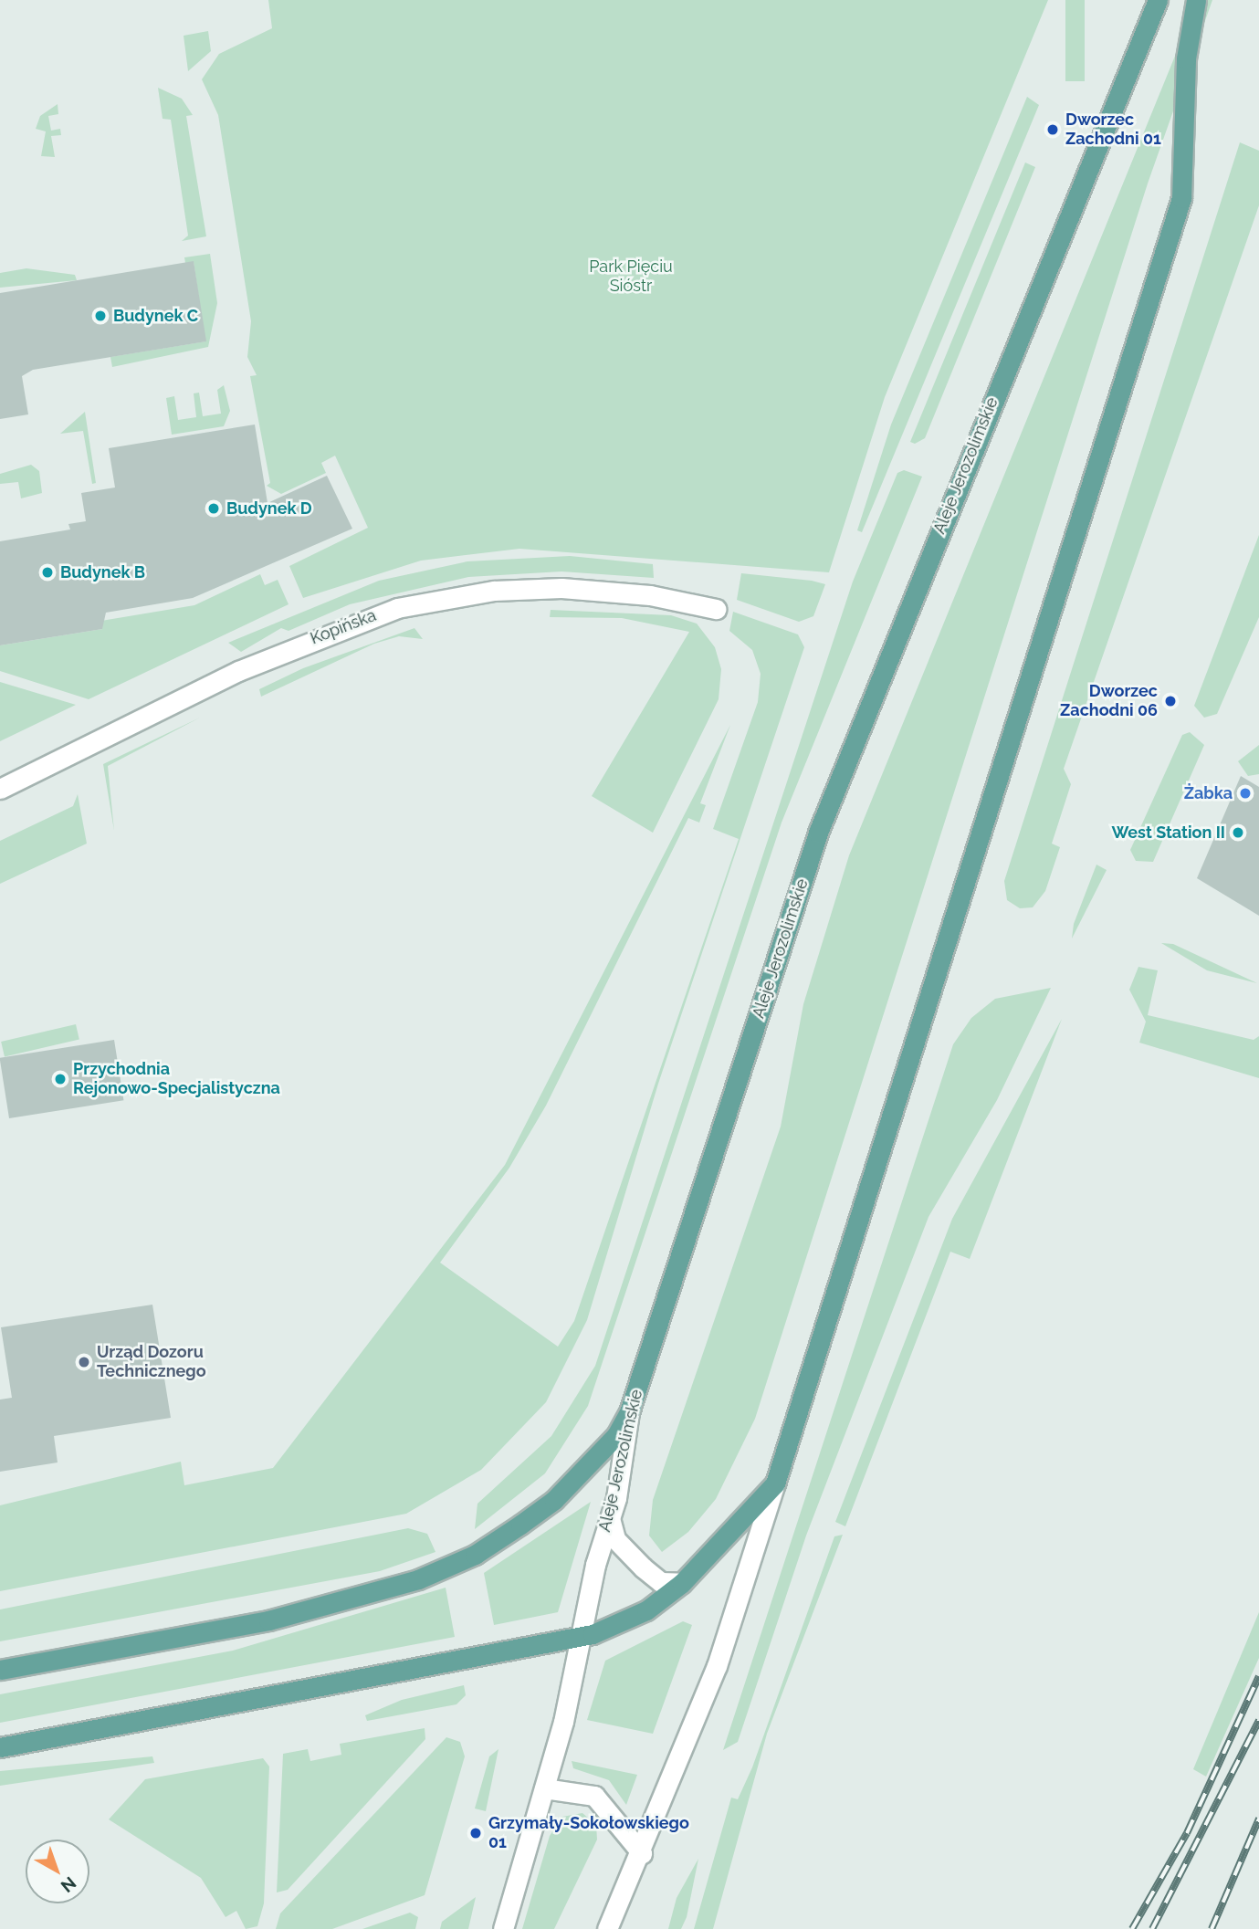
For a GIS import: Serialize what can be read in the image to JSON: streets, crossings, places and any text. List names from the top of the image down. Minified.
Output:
{"streets":{"main road":["Aleje Jerozolimskie","Kopińska"]},"parks":["Park Pięciu Sióstr"],"places":["Dworzec Zachodni 01","Budynek C","Budynek D","Budynek B","Dworzec Zachodni 06","Żabka","West Station II","Przychodnia Rejonowo-Specjalistyczna","Urząd Dozoru Technicznego","Grzymały-Sokołowskiego 01"],"north":"bottom right"}
